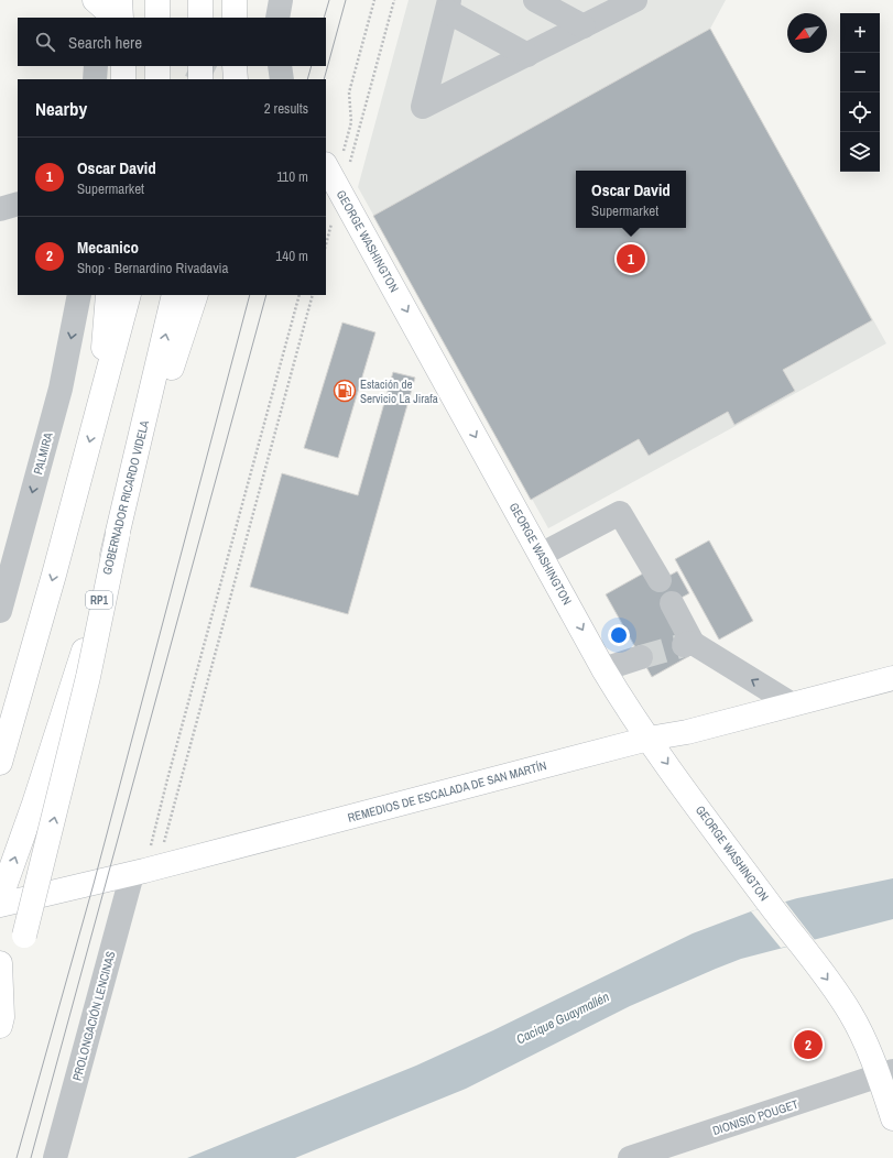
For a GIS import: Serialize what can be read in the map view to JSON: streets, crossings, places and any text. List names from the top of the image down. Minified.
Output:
{"streets":{"main road":["GEORGE WASHINGTON","GOBERNADOR RICARDO VIDELA","RP1","REMEDIOS DE ESCALADA DE SAN MARTÍN"],"street":["PALMIRA","PROLONGACIÓN LENCINAS","DIONISIO POUGET"]},"crossings":[["GEORGE WASHINGTON","REMEDIOS DE ESCALADA DE SAN MARTÍN"],["GEORGE WASHINGTON","DIONISIO POUGET"],["REMEDIOS DE ESCALADA DE SAN MARTÍN","PROLONGACIÓN LENCINAS"]],"one_way":["GEORGE WASHINGTON","PALMIRA"],"water":["Cacique Guaymallén"],"places":{"fuel station":["Estación de Servicio La Jirafa"]},"north":"bottom left","page":{"map_buttons":["+","−"],"search":"Search here","heading":["Nearby","2 results"],"list":[{"mark":"1","name":"Oscar David","note":"Supermarket","value":"110 m"},{"mark":"2","name":"Mecanico","note":"Shop · Bernardino Rivadavia","value":"140 m"}],"popup":["Oscar David","Supermarket"],"pins":["1","2"]}}
